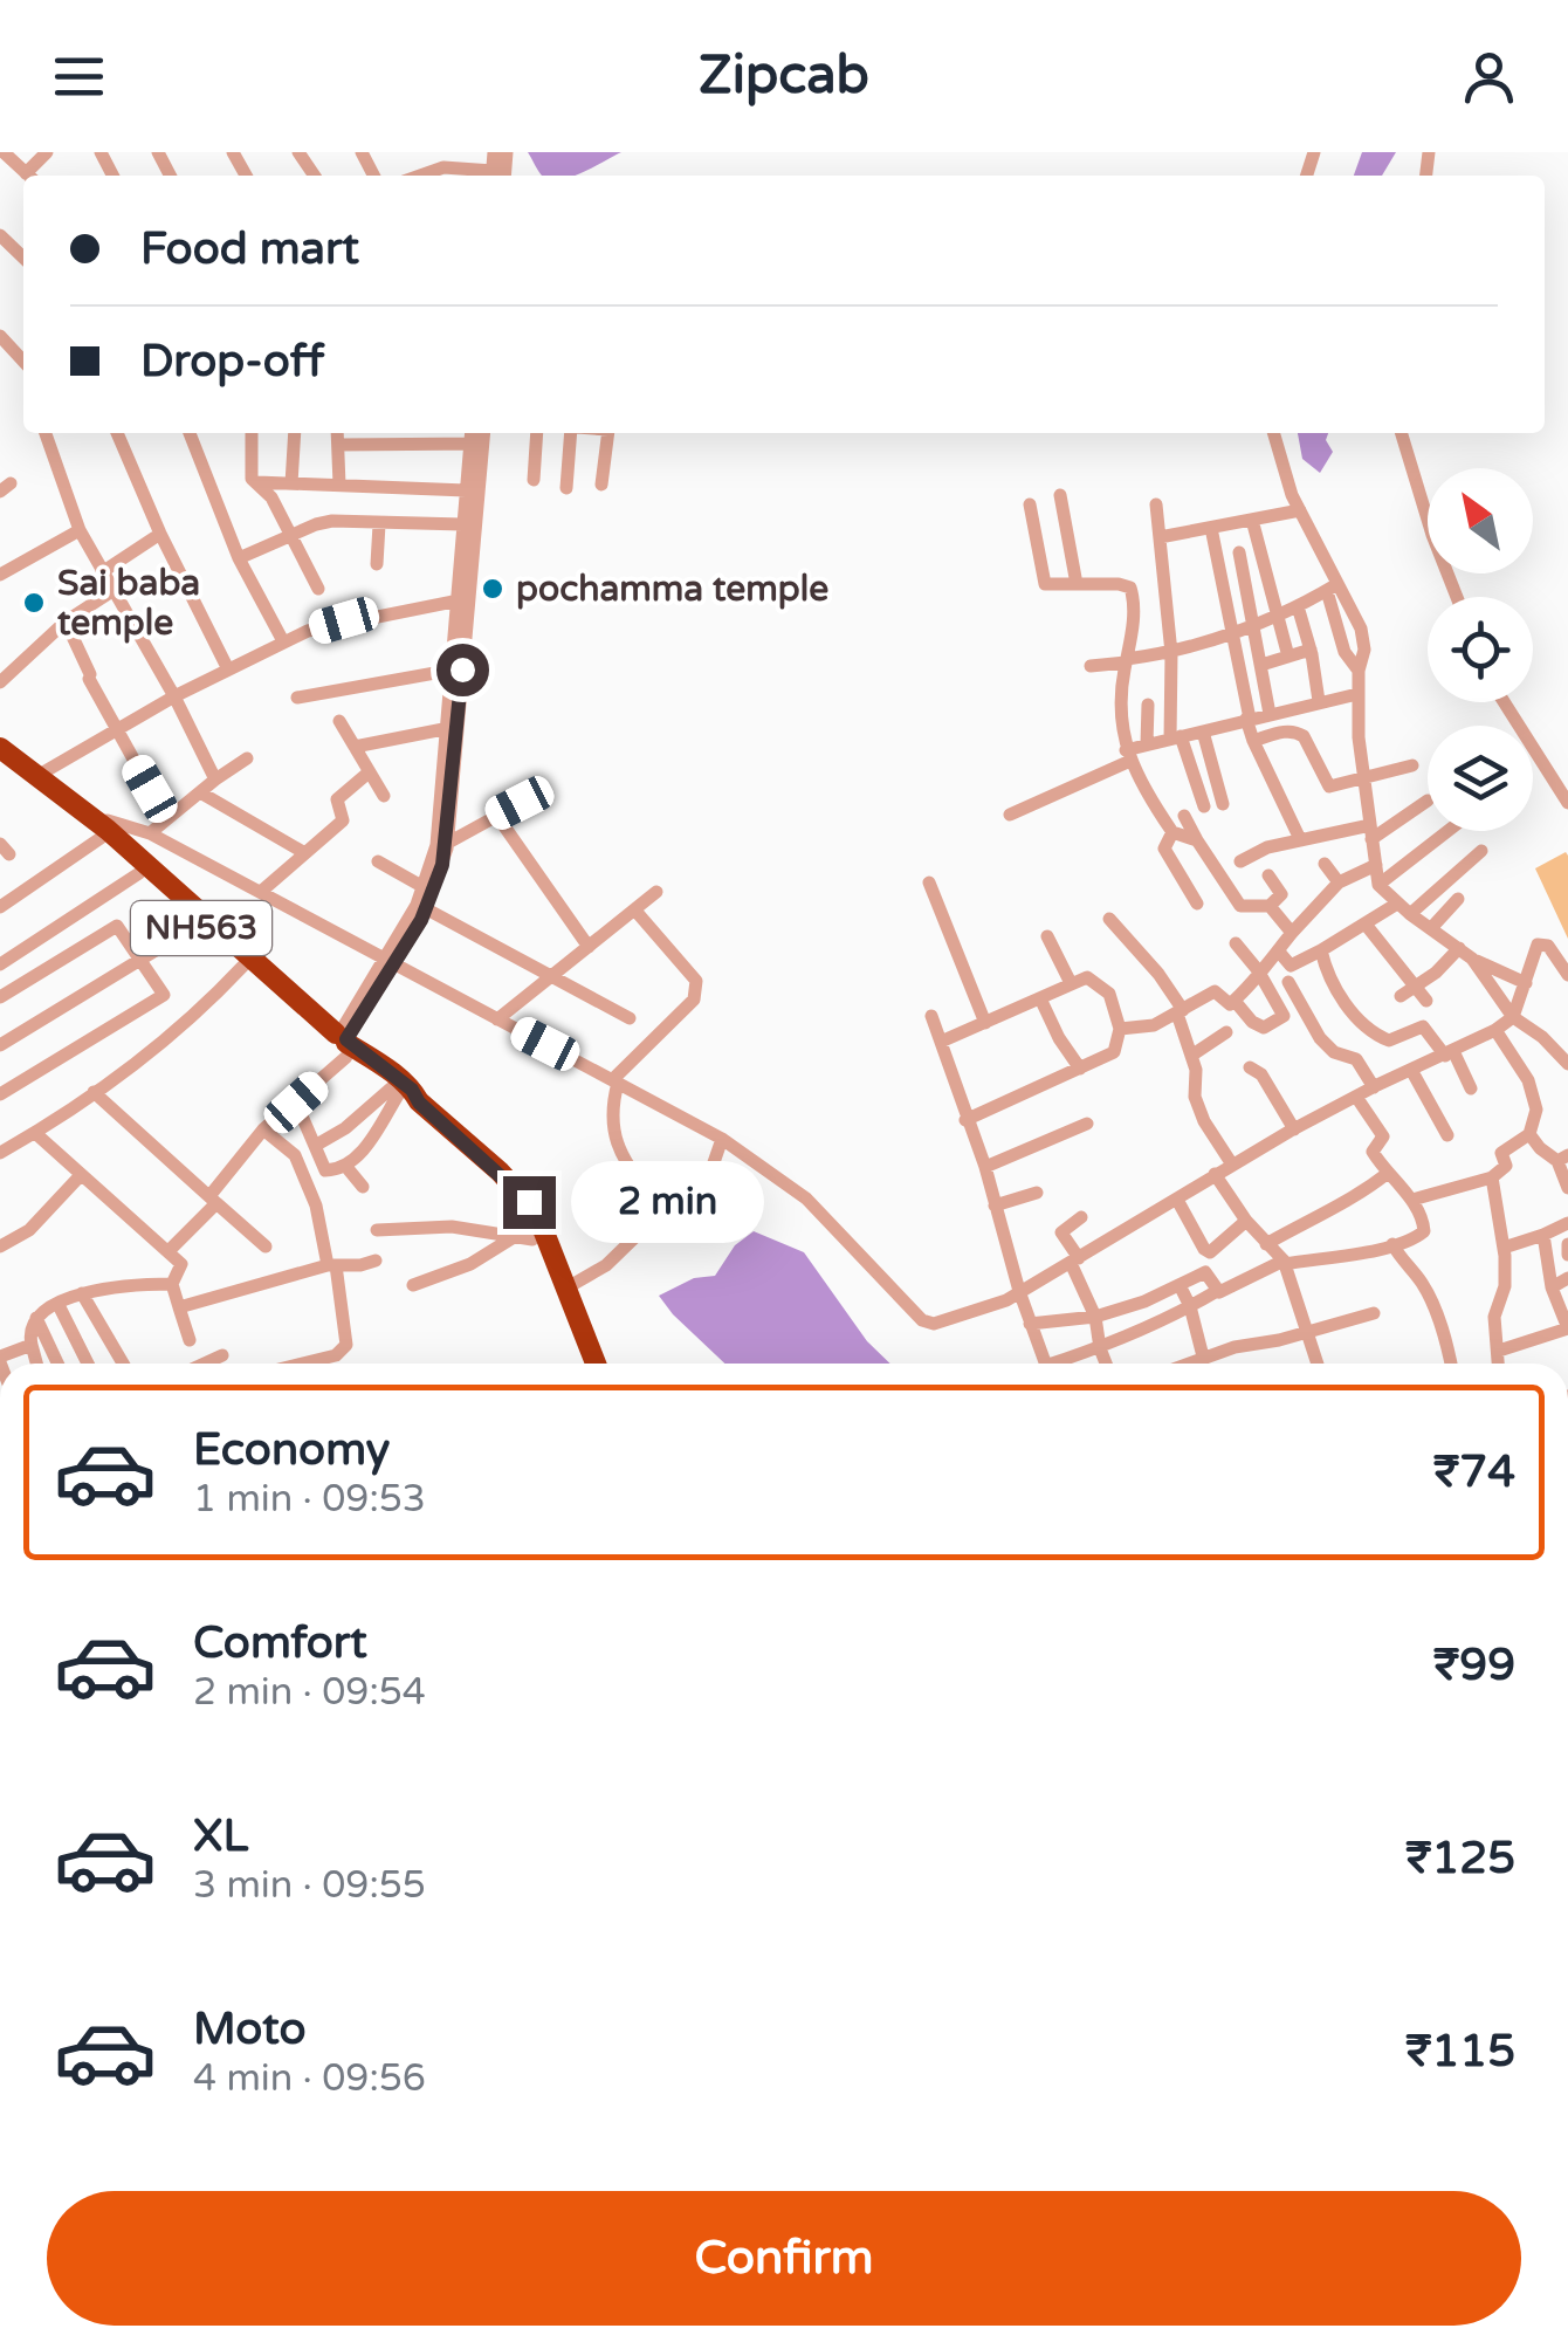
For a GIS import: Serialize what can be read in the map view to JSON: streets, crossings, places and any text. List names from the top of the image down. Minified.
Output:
{"streets":{"highway":["NH563"]},"places":["pochamma temple","Sai baba temple"],"north":"top left","page":{"header":"Zipcab","banner":["Food mart","Drop-off"],"bubble":"2 min","list":[{"name":"Economy","note":"1 min · 09:53","value":"₹74"},{"name":"Comfort","note":"2 min · 09:54","value":"₹99"},{"name":"XL","note":"3 min · 09:55","value":"₹125"},{"name":"Moto","note":"4 min · 09:56","value":"₹115"}],"buttons":"Confirm"}}
